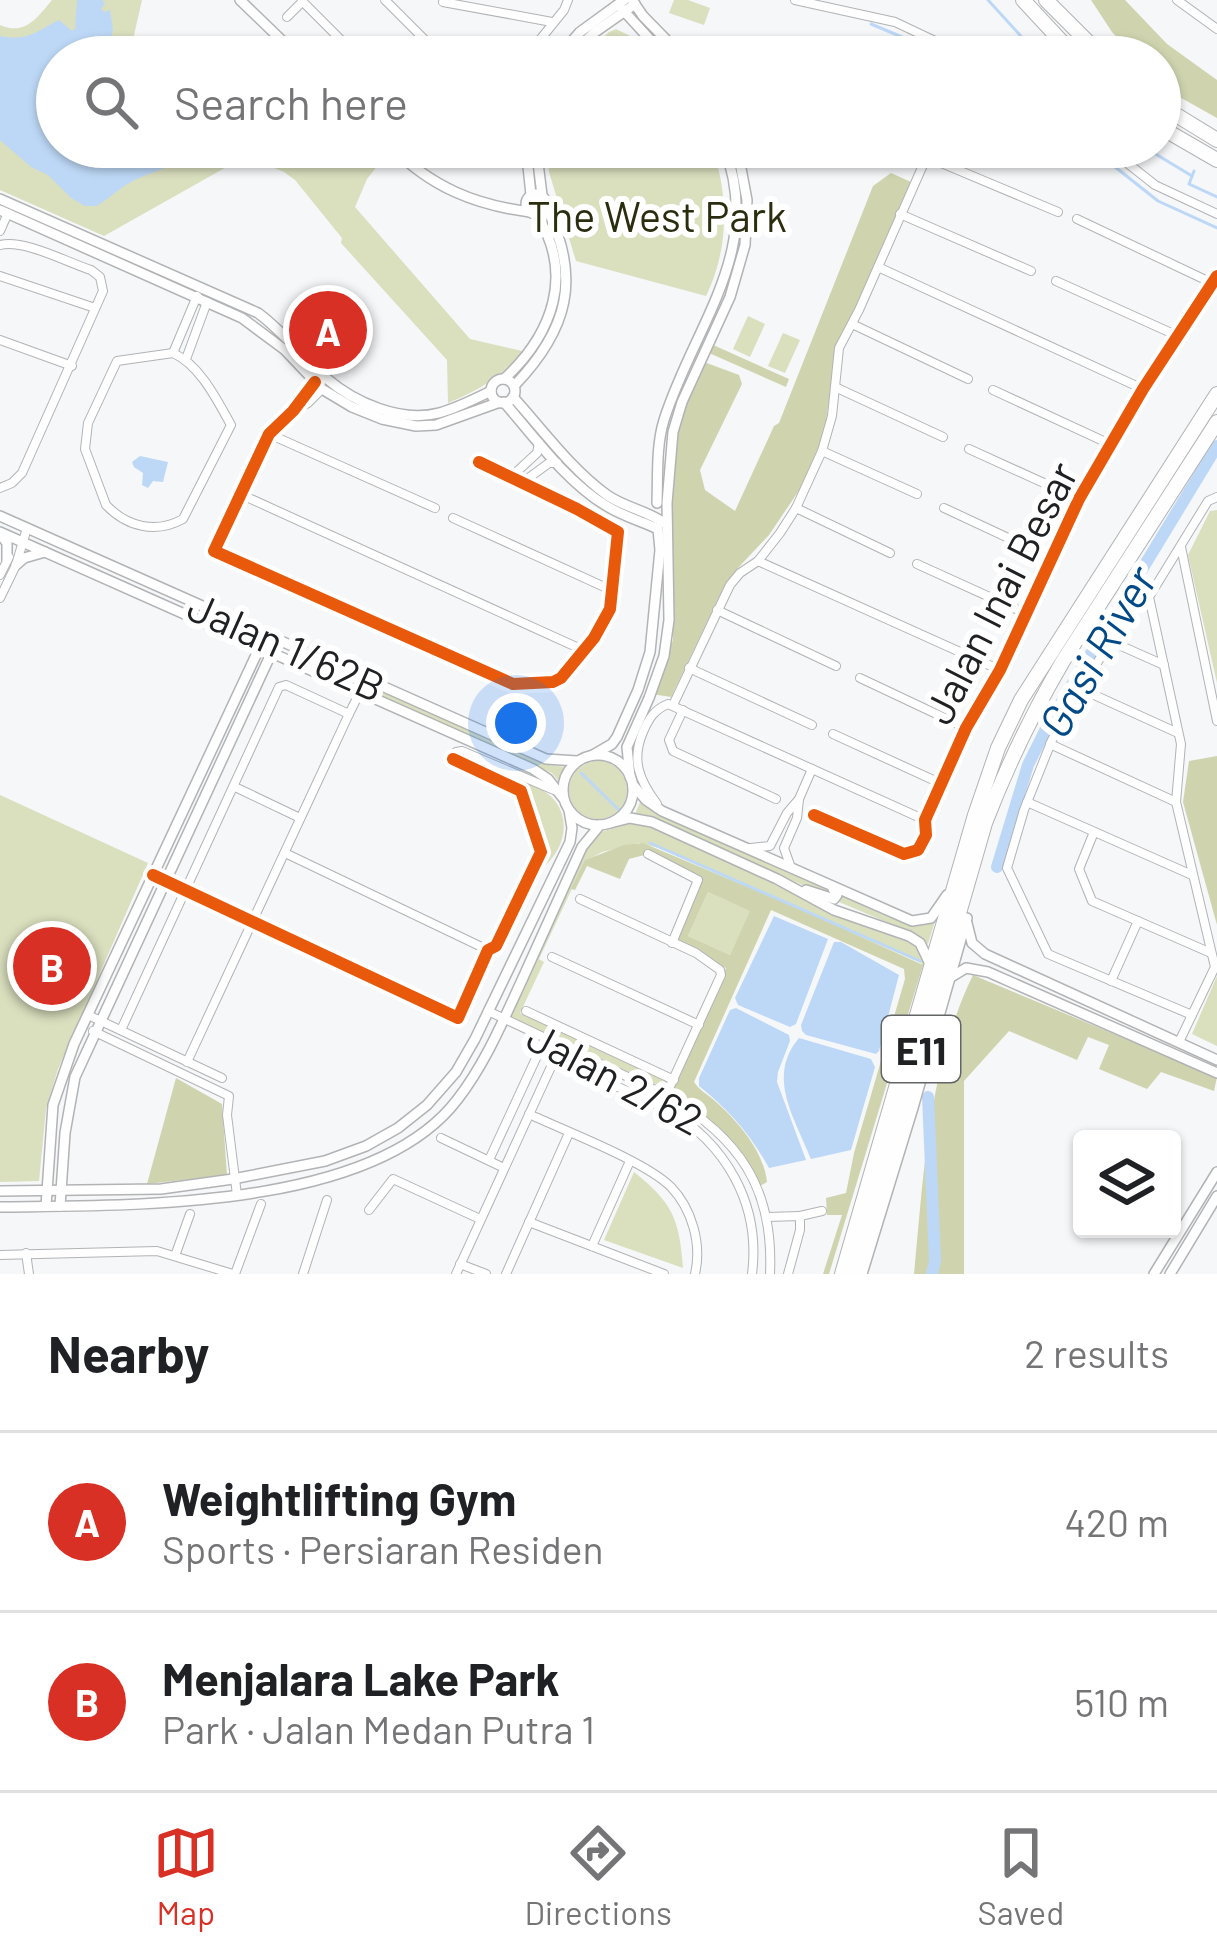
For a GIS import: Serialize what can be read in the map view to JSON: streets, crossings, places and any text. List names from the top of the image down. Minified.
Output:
{"streets":{"highway":["E11"],"main road":["Jalan 1/62B"],"street":["Jalan Inai Besar","Jalan 2/62"]},"water":["Gasi River"],"parks":["The West Park"],"page":{"search":"Search here","pins":["A","B"],"heading":["Nearby","2 results"],"list":[{"mark":"A","name":"Weightlifting Gym","note":"Sports · Persiaran Residen","value":"420 m"},{"mark":"B","name":"Menjalara Lake Park","note":"Park · Jalan Medan Putra 1","value":"510 m"}],"nav":["Map","Directions","Saved"]}}
